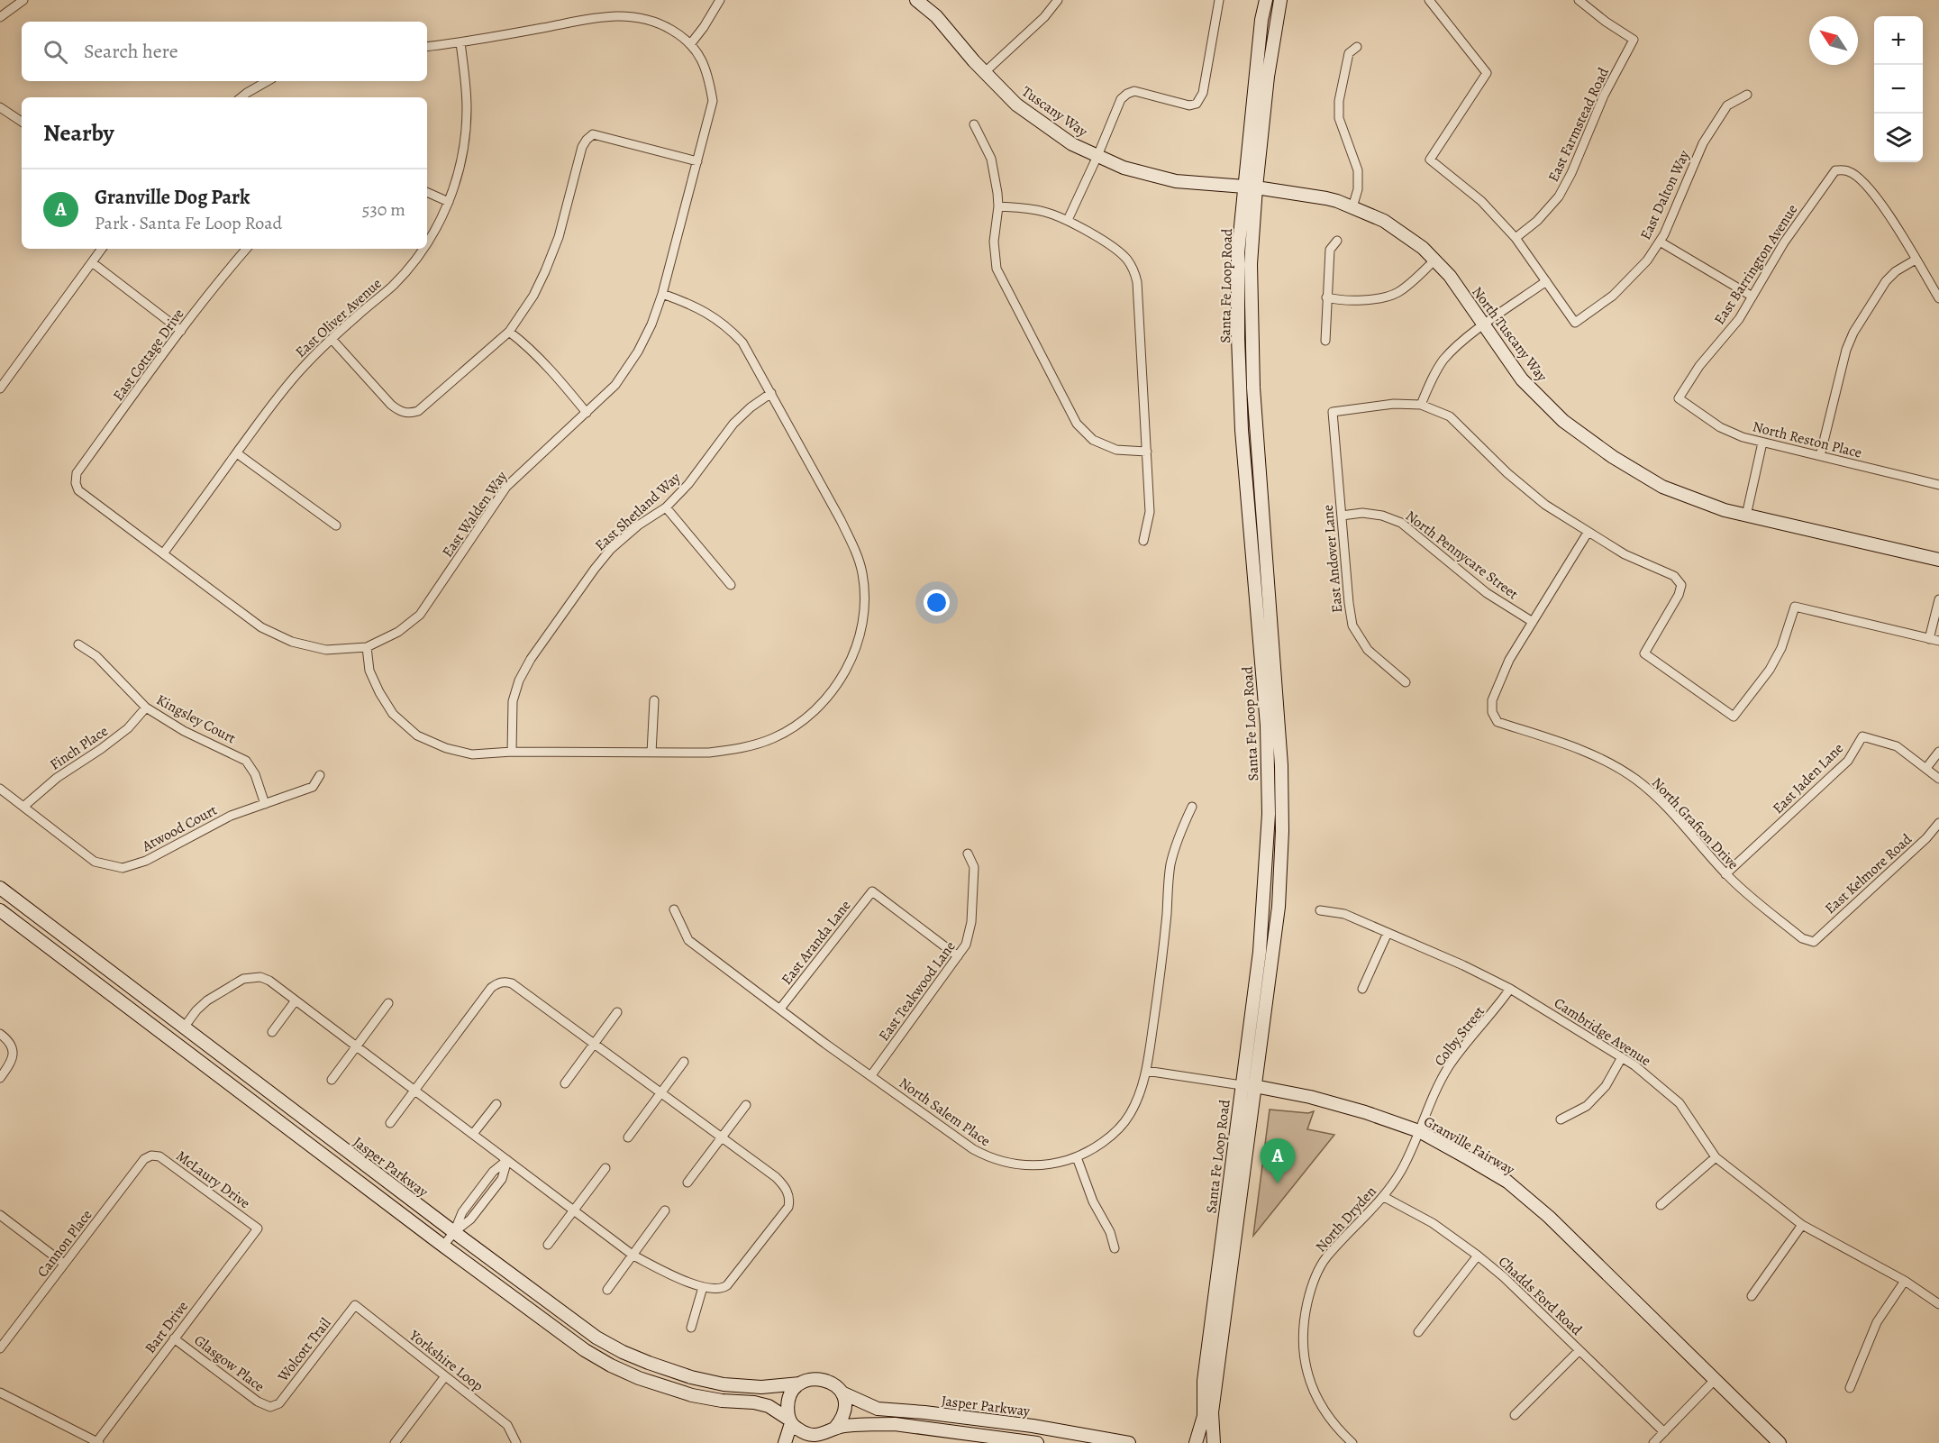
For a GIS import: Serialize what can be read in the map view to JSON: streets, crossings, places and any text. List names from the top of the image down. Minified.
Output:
{"streets":{"street":["Tuscany Way","East Farmstead Road","East Dalton Way","East Barrington Avenue","Santa Fe Loop Road","East Oliver Avenue","North Tuscany Way","East Cottage Drive","North Reston Place","East Shetland Way","East Walden Way","North Pennycare Street","East Andover Lane","Kingsley Court","Finch Place","East Jaden Lane","North Grafton Drive","Atwood Court","East Kelmore Road","East Aranda Lane","East Teakwood Lane","Cambridge Avenue","Colby Street","North Salem Place","Granville Fairway","Jasper Parkway","McLaury Drive","North Dryden","Cannon Place","Chadds Ford Road","Bart Drive","Wolcott Trail","Yorkshire Loop","Glasgow Place"]},"crossings":[["Tuscany Way","Santa Fe Loop Road"],["Tuscany Way","North Tuscany Way"],["East Barrington Avenue","North Reston Place"],["Santa Fe Loop Road","North Tuscany Way"],["Santa Fe Loop Road","Granville Fairway"],["East Oliver Avenue","East Walden Way"],["East Cottage Drive","East Walden Way"],["North Pennycare Street","East Andover Lane"],["North Pennycare Street","North Grafton Drive"],["Kingsley Court","Finch Place"],["Kingsley Court","Atwood Court"],["Finch Place","Atwood Court"],["East Jaden Lane","North Grafton Drive"],["North Grafton Drive","East Kelmore Road"],["East Aranda Lane","East Teakwood Lane"],["East Aranda Lane","North Salem Place"],["East Teakwood Lane","North Salem Place"],["Cambridge Avenue","Colby Street"],["Colby Street","Granville Fairway"],["Colby Street","North Dryden"],["North Salem Place","Granville Fairway"],["Granville Fairway","North Dryden"],["McLaury Drive","Cannon Place"],["McLaury Drive","Bart Drive"],["North Dryden","Chadds Ford Road"],["Bart Drive","Glasgow Place"],["Wolcott Trail","Yorkshire Loop"],["Wolcott Trail","Glasgow Place"]],"north":"top left","page":{"map_buttons":["+","−"],"search":"Search here","heading":"Nearby","list":[{"mark":"A","name":"Granville Dog Park","note":"Park · Santa Fe Loop Road","value":"530 m"}],"pins":"A"}}
